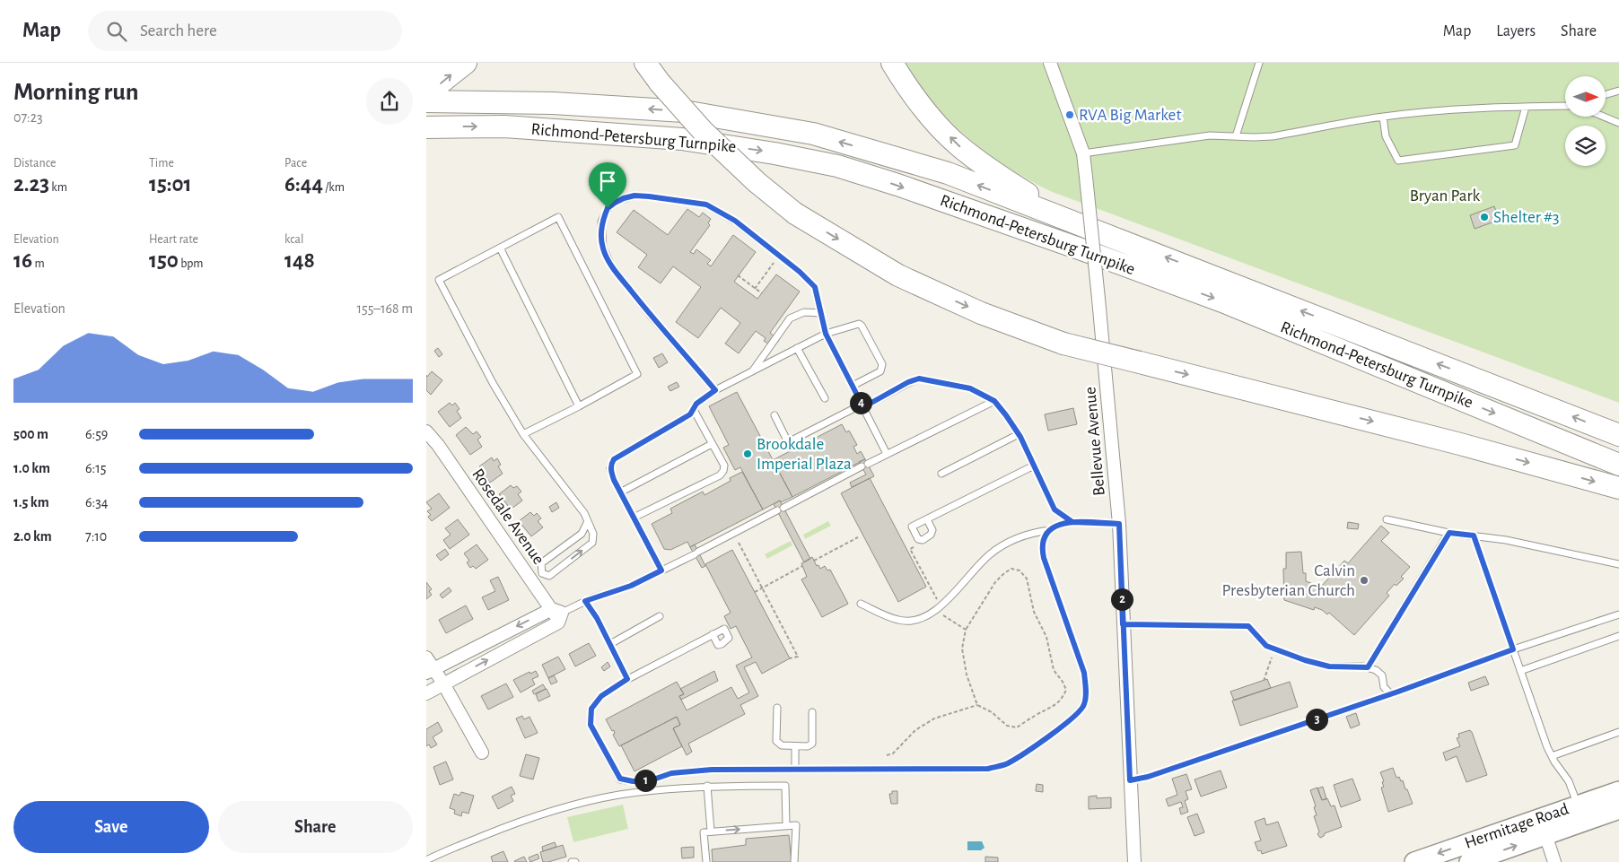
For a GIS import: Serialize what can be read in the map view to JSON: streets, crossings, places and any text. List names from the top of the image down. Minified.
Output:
{"streets":{"highway":["Richmond-Petersburg Turnpike"],"main road":["Hermitage Road"],"street":["Bellevue Avenue","Rosedale Avenue"]},"parks":["Bryan Park"],"places":["RVA Big Market","Shelter #3","Brookdale Imperial Plaza","Calvin Presbyterian Church"],"north":"right","page":{"header":"Map","search":"Search here","nav":["Map","Layers","Share"],"heading":["Morning run","07:23"],"stats":[["Distance","2.23 km"],["Time","15:01"],["Pace","6:44 /km"],["Elevation","16 m"],["Heart rate","150 bpm"],["kcal","148"]],"chart":["Elevation","155–168 m"],"pins":["4","2","3","1"],"list":[{"name":"500 m","note":"6:59"},{"name":"1.0 km","note":"6:15"},{"name":"1.5 km","note":"6:34"},{"name":"2.0 km","note":"7:10"}],"buttons":["Save","Share"]}}
